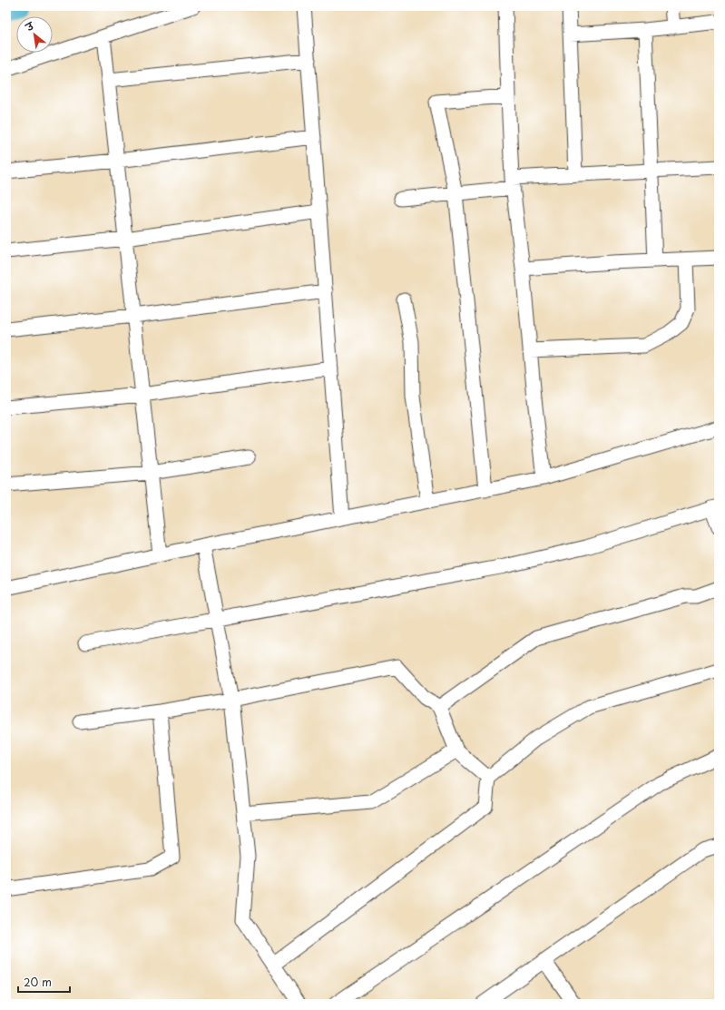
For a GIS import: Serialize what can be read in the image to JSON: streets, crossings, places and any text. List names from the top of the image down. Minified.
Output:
{"scale_bar":"20 m","north":"top left"}
